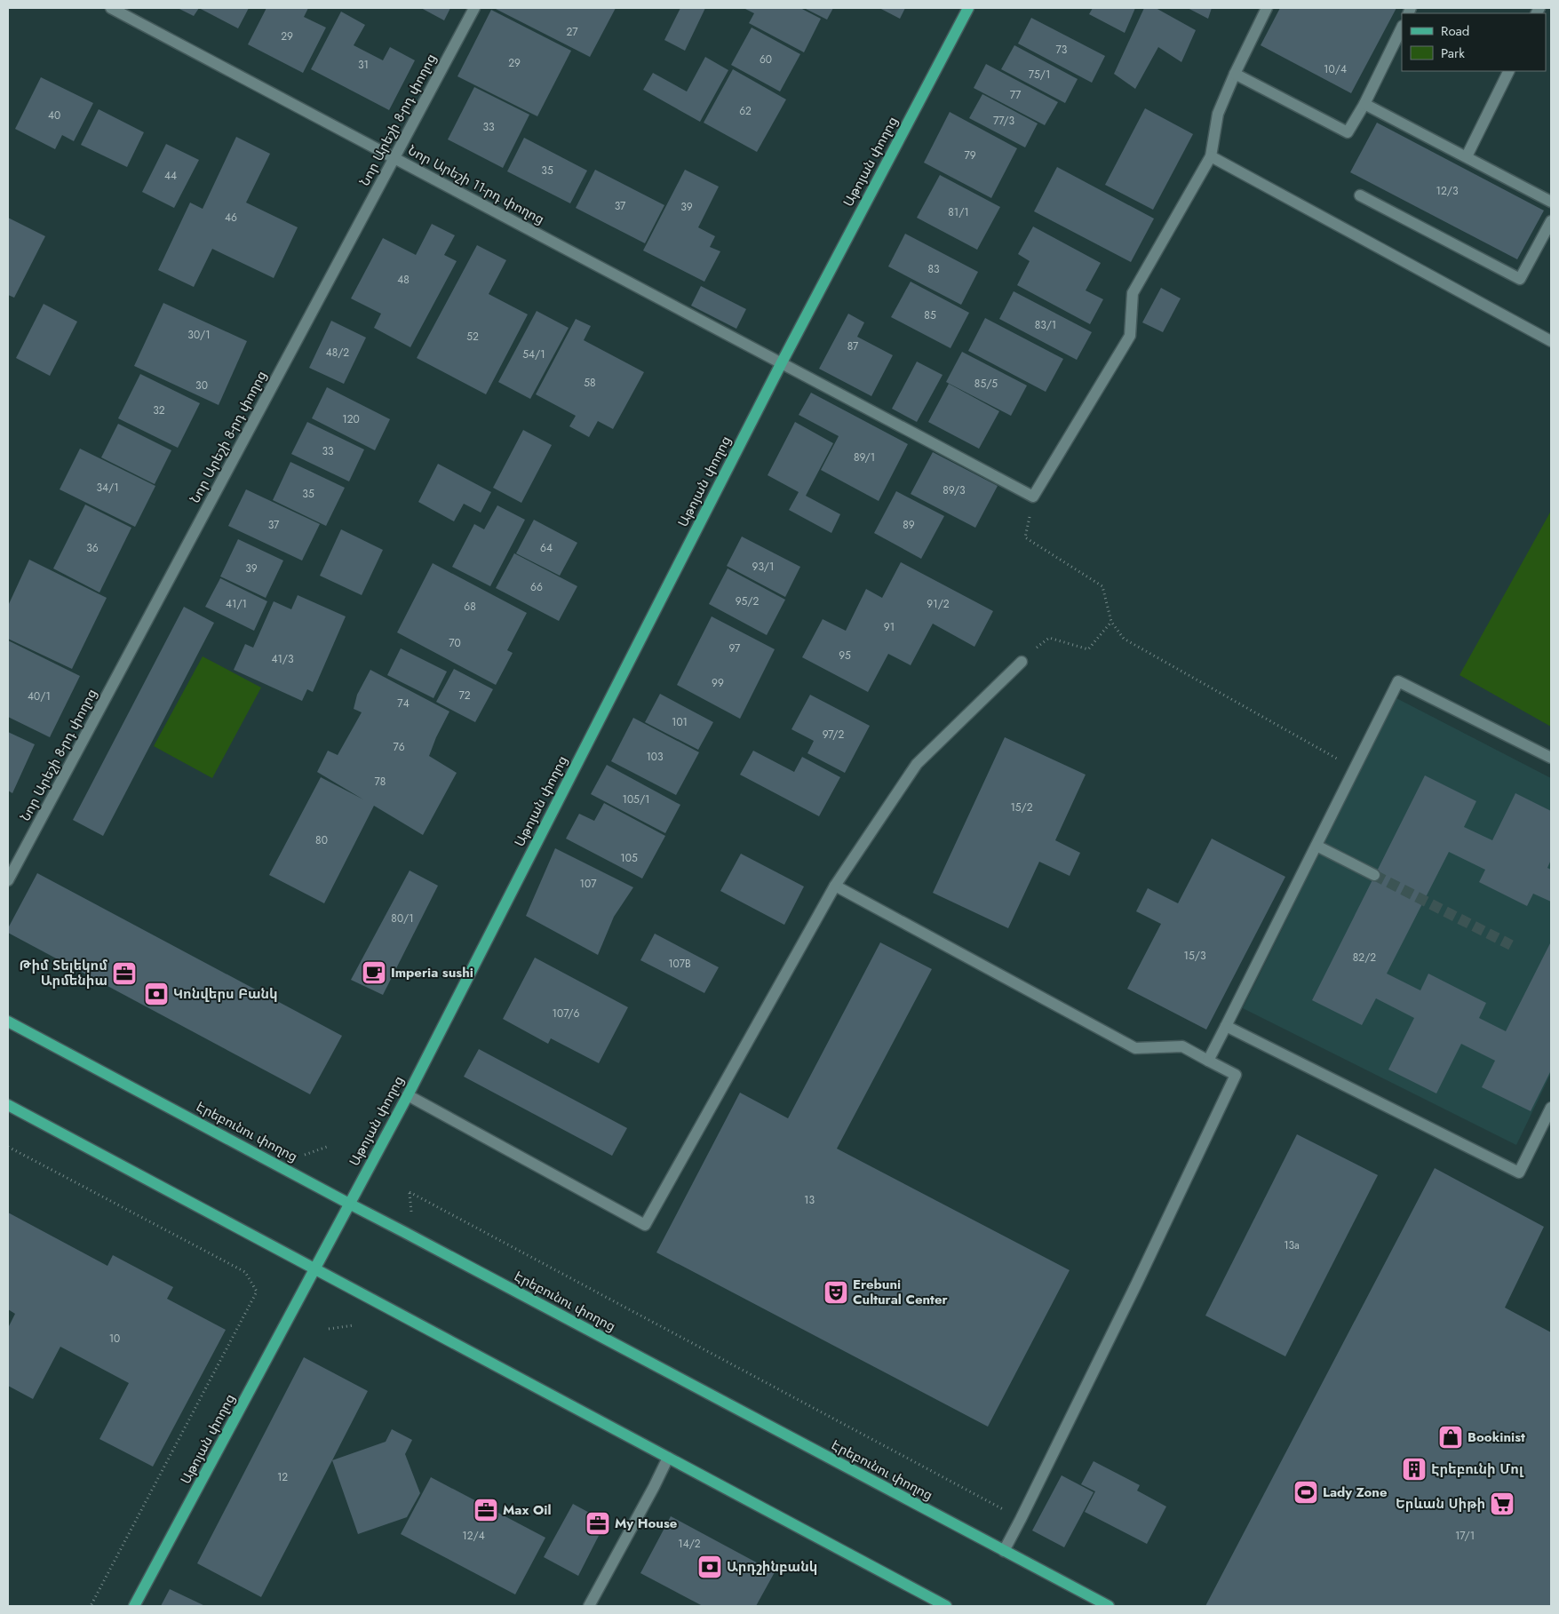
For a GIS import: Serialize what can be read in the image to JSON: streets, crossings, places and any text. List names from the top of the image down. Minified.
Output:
{"streets":{"main road":["Աթոյան փողոց","Էրեբունու փողոց"],"street":["Նոր Արեշի 8-րդ փողոց","Նոր Արեշի 11-րդ փողոց"]},"crossings":[["Նոր Արեշի 8-րդ փողոց","Նոր Արեշի 11-րդ փողոց"],["Աթոյան փողոց","Նոր Արեշի 11-րդ փողոց"],["Աթոյան փողոց","Էրեբունու փողոց"]],"places":{"cafe":["Imperia sushi"],"office":["Թիմ Տելեկոմ Արմենիա","Max Oil","My House"],"bank":["Կոնվերս Բանկ","Արդշինբանկ"],"theatre":["Erebuni Cultural Center"],"shop":["Bookinist"],"building":["Էրեբունի Մոլ"],"sports":["Lady Zone"],"supermarket":["Երևան Սիթի"]},"house_numbers":["27","29","73","60","29","31","10/4","75/1","77","62","40","77/3","33","79","35","44","12/3","37","39","81/1","46","83","48","85","83/1","30/1","52","87","48/2","54/1","58","85/5","30","32","120","33","89/1","34/1","89/3","35","37","89","36","64","93/1","39","66","95/2","41/1","91/2","68","91","70","97","95","41/3","99","72","40/1","74","101","97/2","76","103","78","105/1","15/2","80","105","107","80/1","15/3","82/2","107B","107/6","13","13a","10","12","12/4","17/1","14/2"],"legend":["Road","Park"]}
